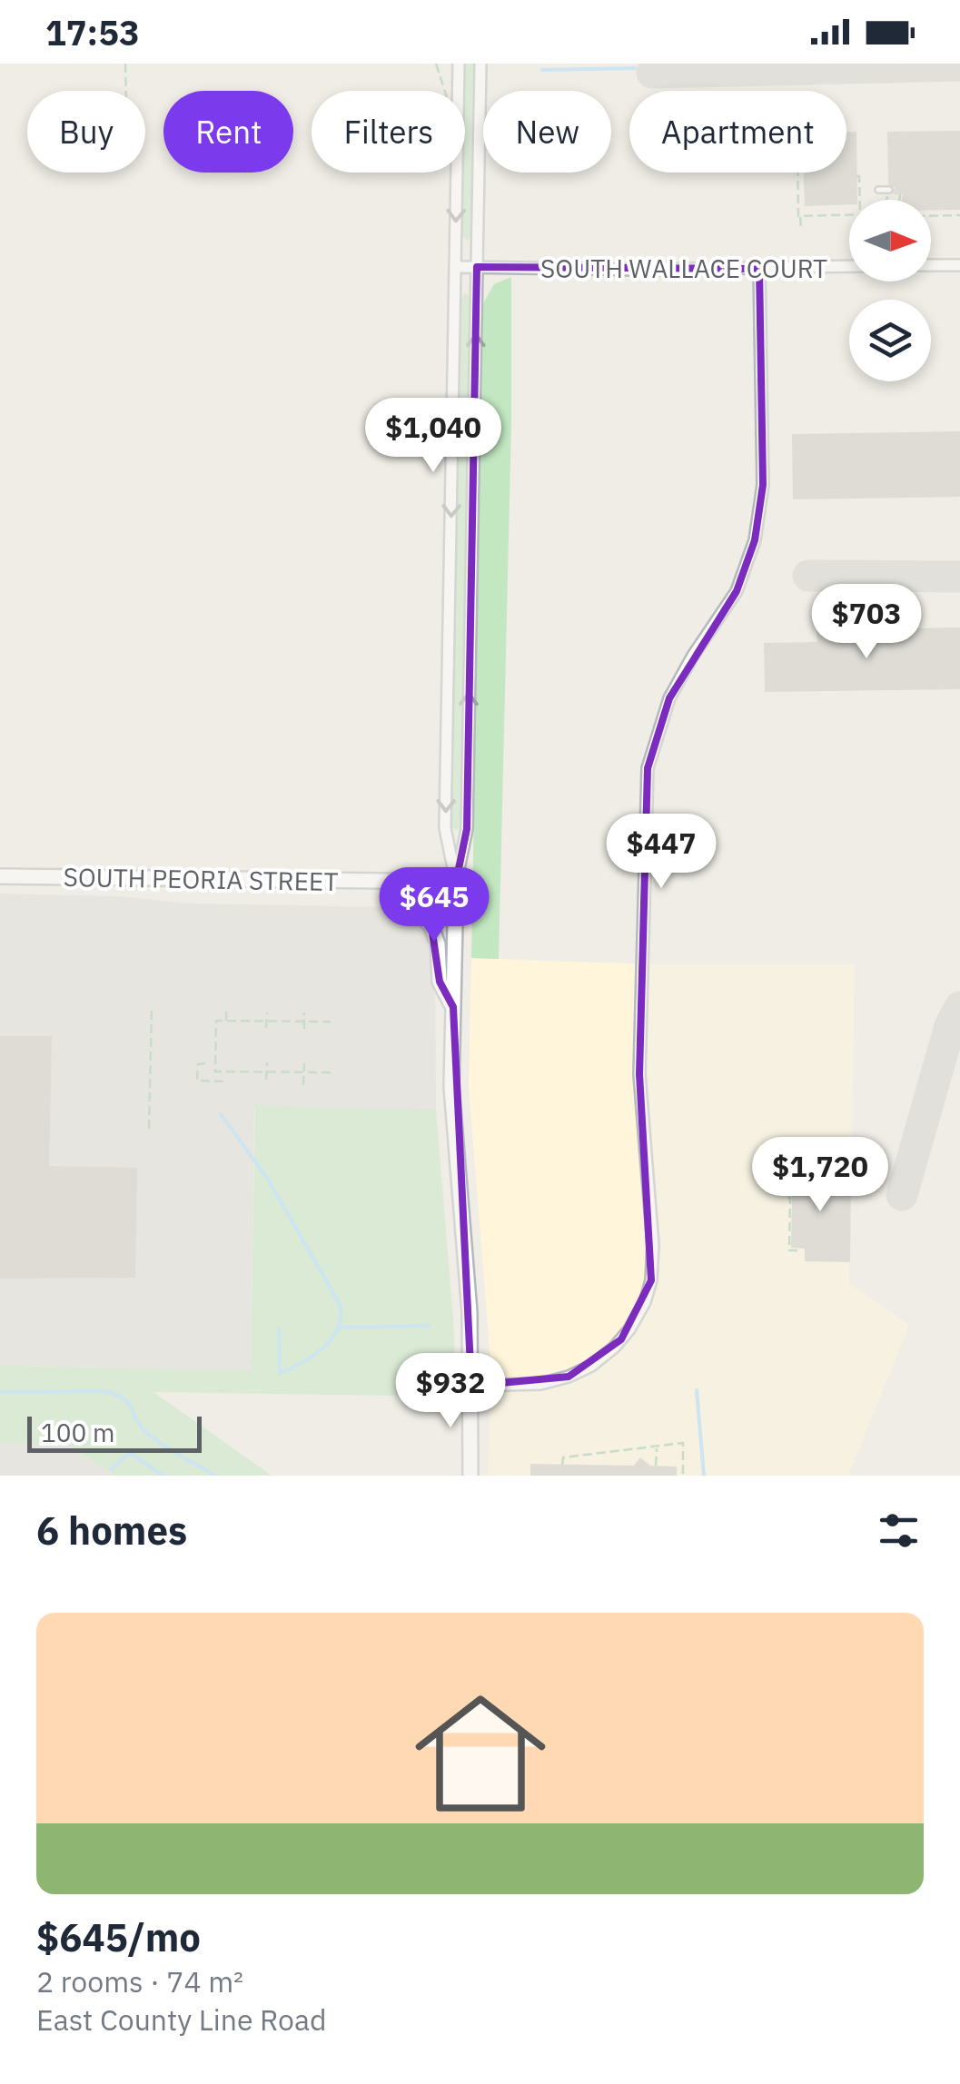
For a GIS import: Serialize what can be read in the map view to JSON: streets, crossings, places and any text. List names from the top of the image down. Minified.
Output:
{"streets":{"main road":["SOUTH PEORIA STREET"],"street":["SOUTH WALLACE COURT"]},"scale_bar":"100 m","north":"right","page":{"status":"17:53","chip":["Buy","Rent","Filters","New","Apartment"],"price":["$1,040","$703","$447","$645","$1,720","$932"],"scale":"100 m","heading":"6 homes","list":[{"name":"$645/mo","note":"2 rooms · 74 m² · East County Line Road"}]}}
